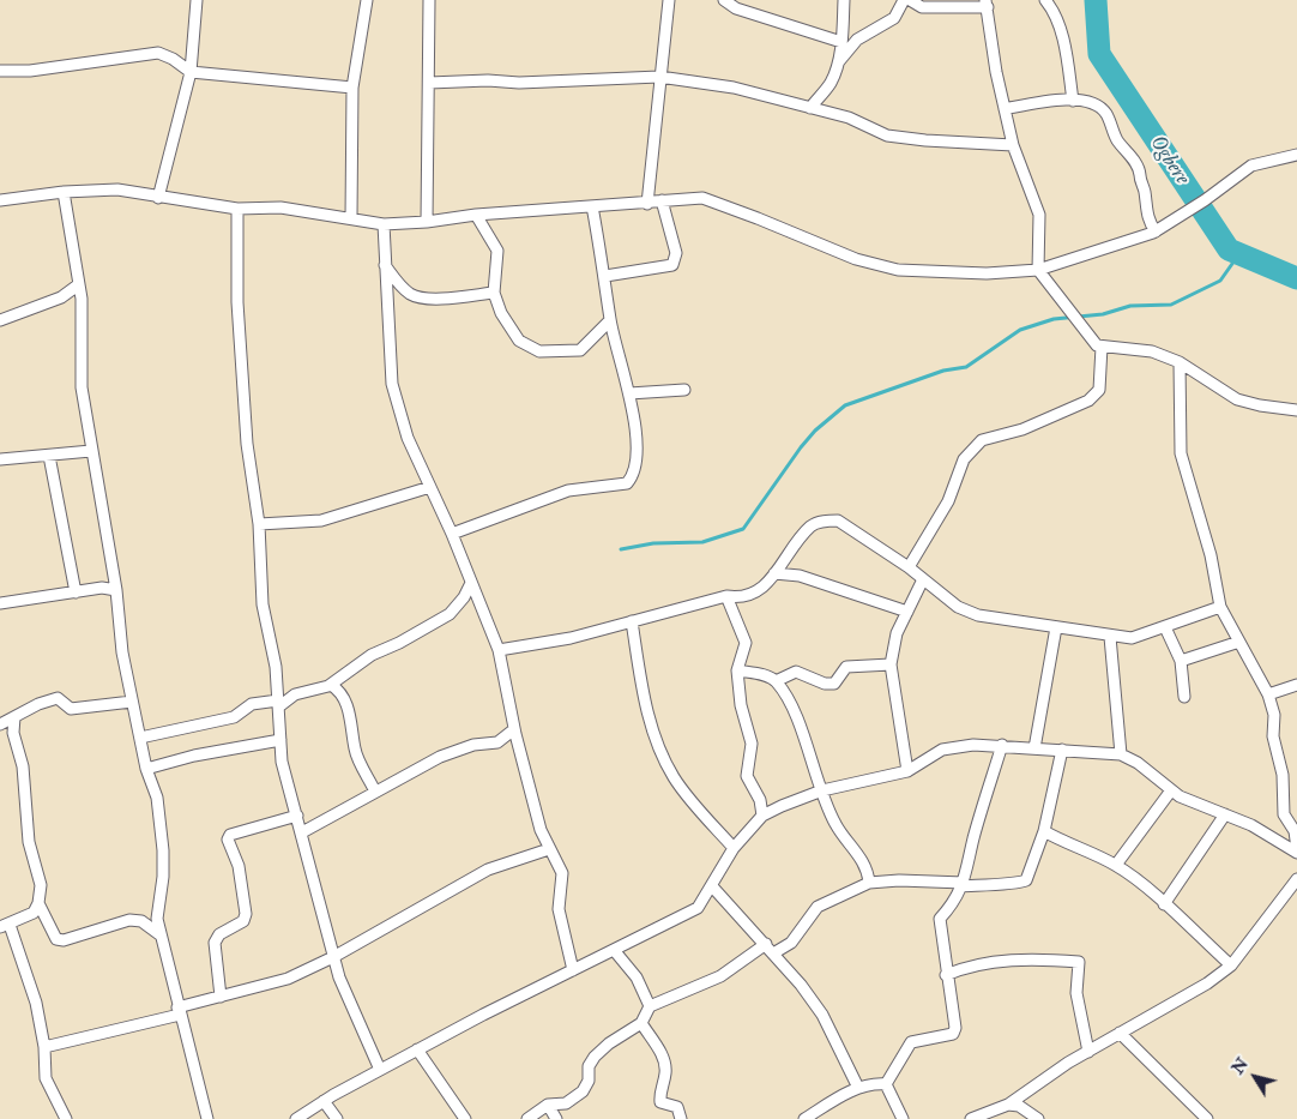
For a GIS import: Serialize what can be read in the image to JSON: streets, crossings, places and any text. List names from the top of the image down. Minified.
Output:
{"water":["Ogbere"],"north":"top left"}
